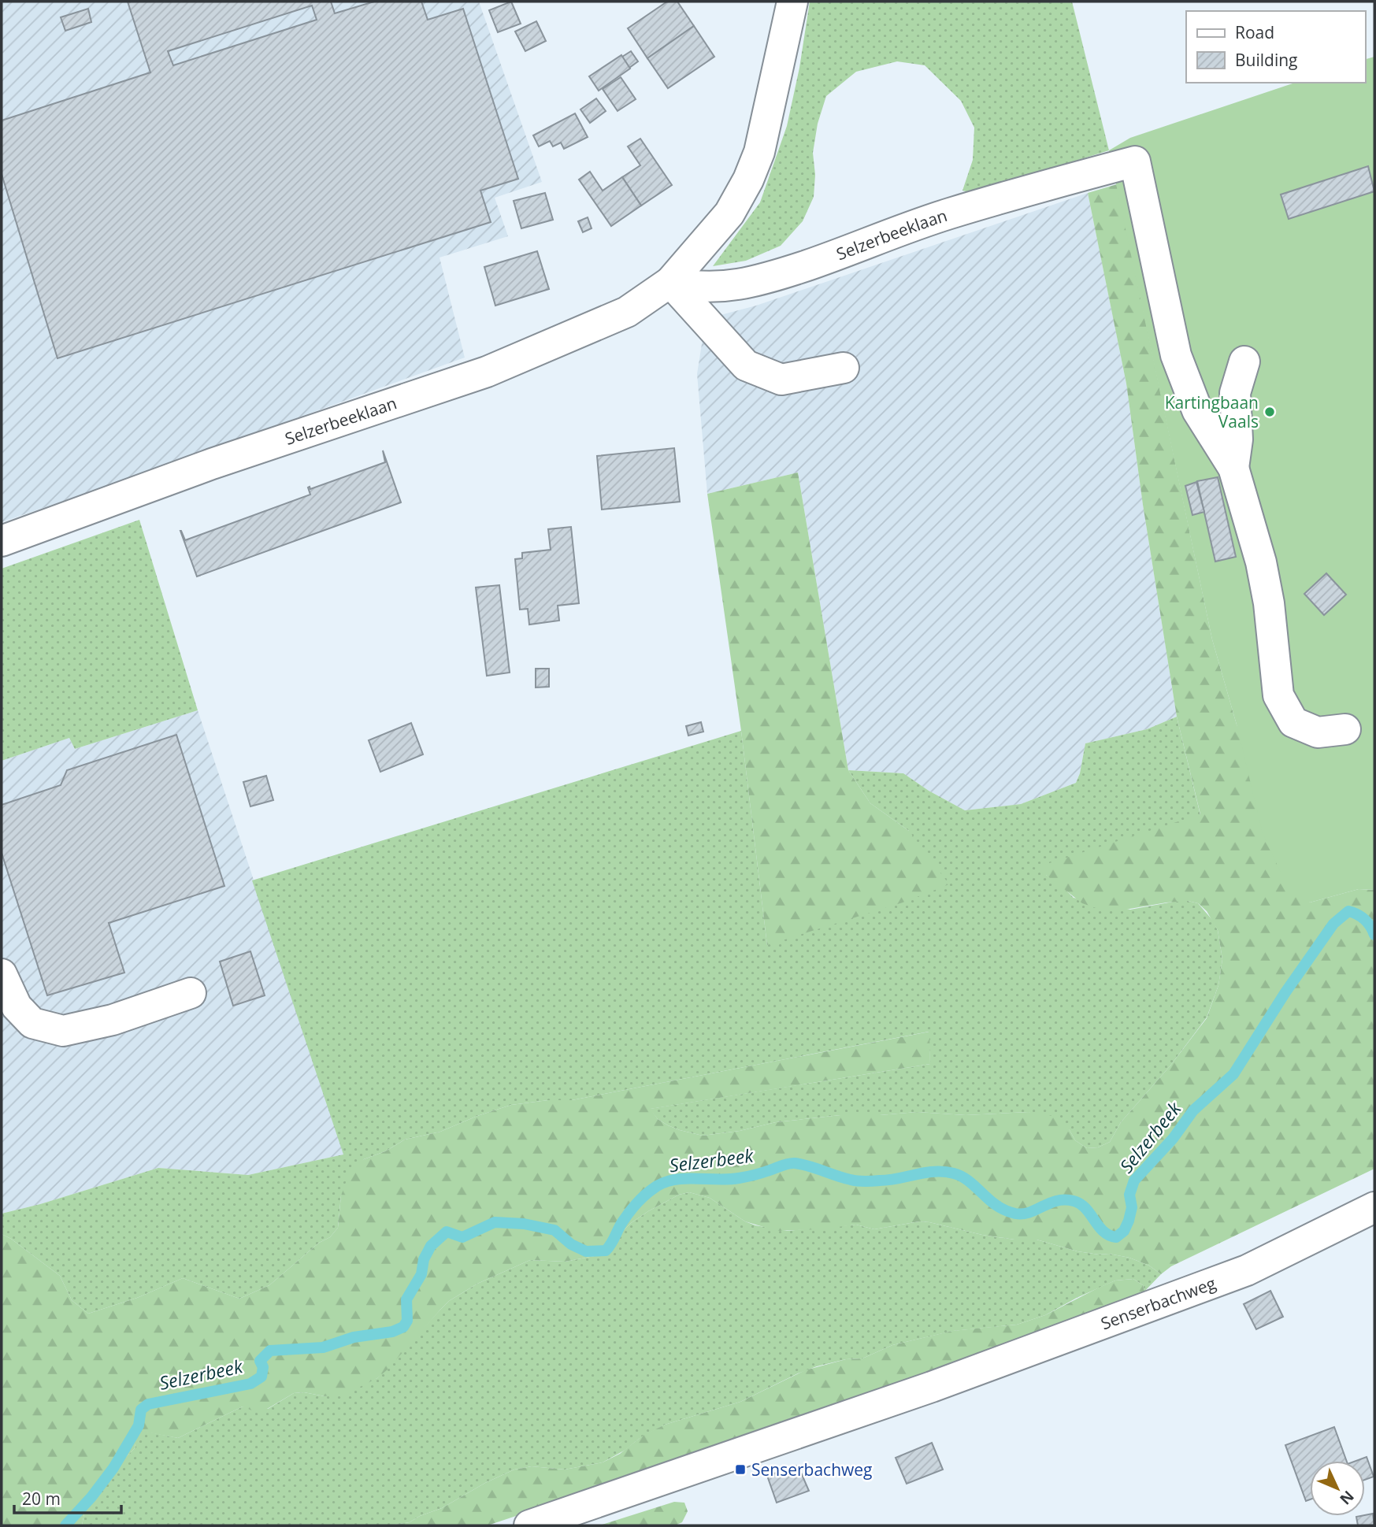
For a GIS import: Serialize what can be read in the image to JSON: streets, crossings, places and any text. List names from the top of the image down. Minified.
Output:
{"streets":{"street":["Selzerbeeklaan","Senserbachweg"]},"water":["Selzerbeek"],"places":{"other":["Kartingbaan Vaals"],"transit":["Senserbachweg"]},"legend":["Road","Building"],"scale_bar":"20 m","north":"bottom right"}
